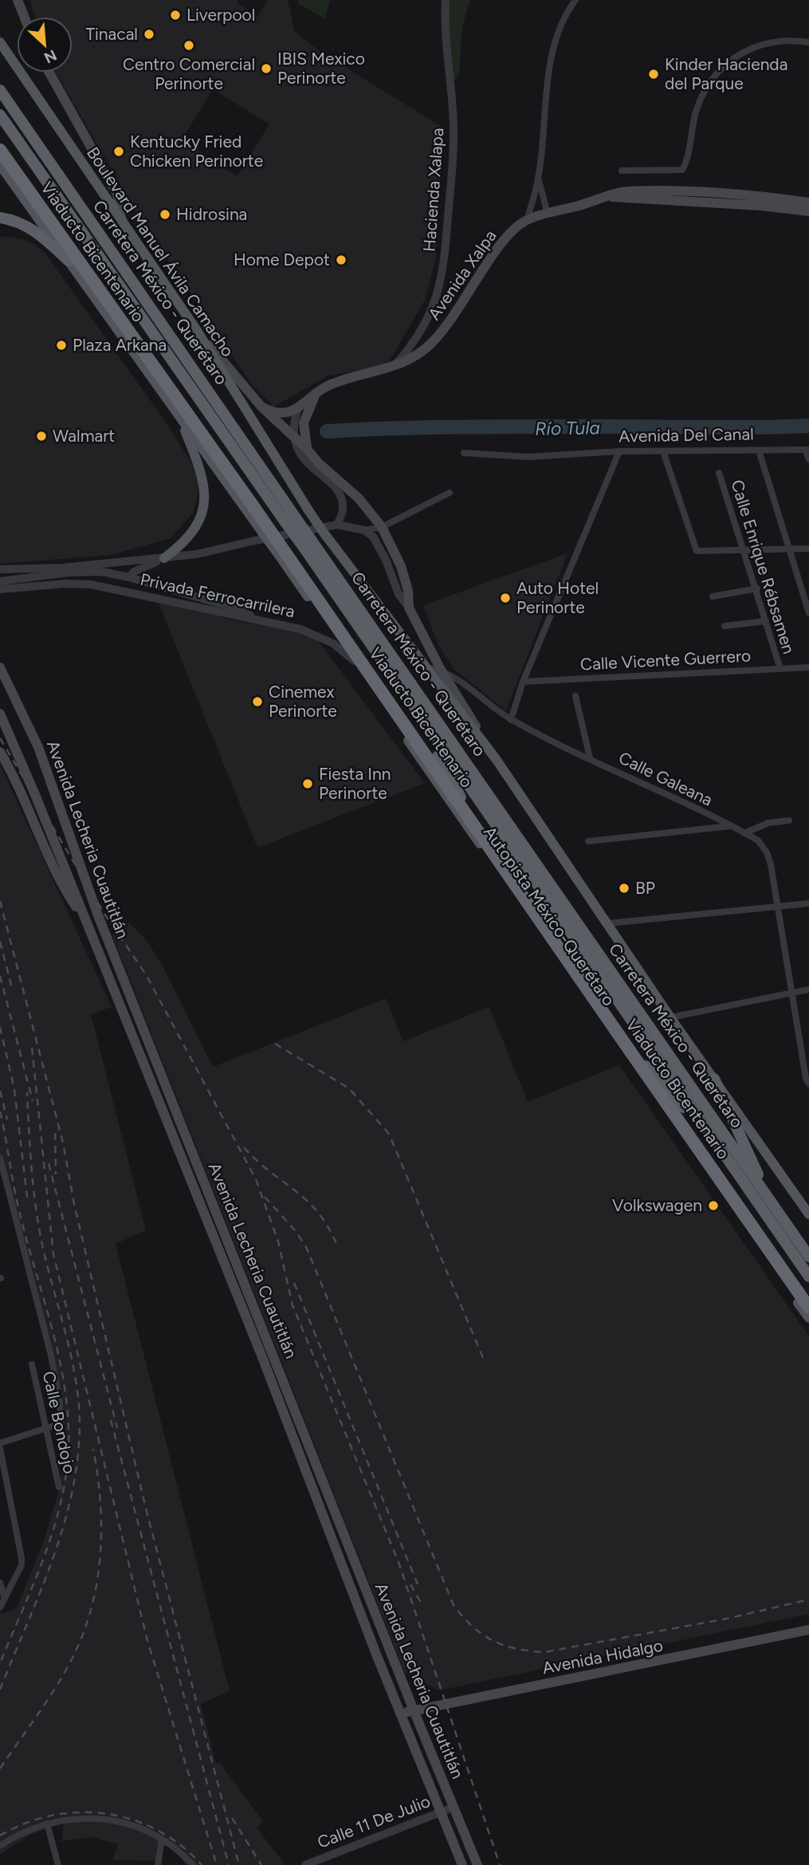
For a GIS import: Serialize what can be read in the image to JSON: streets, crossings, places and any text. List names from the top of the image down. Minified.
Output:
{"streets":{"highway":["Viaducto Bicentenario","Carretera México - Querétaro"],"main road":["Boulevard Manuel Ávila Camacho","Avenida Xalpa","Avenida Lecheria Cuautitlán","Autopista México-Querétaro","Avenida Hidalgo"],"street":["Hacienda Xalapa","Avenida Del Canal","Calle Enrique Rébsamen","Privada Ferrocarrilera","Calle Vicente Guerrero","Calle Galeana","Calle Bondojo","Calle 11 De Julio"]},"crossings":[["Hacienda Xalapa","Avenida Xalpa"],["Viaducto Bicentenario","Autopista México-Querétaro"],["Boulevard Manuel Ávila Camacho","Calle Galeana"],["Calle Enrique Rébsamen","Calle Vicente Guerrero"],["Privada Ferrocarrilera","Autopista México-Querétaro"],["Avenida Lecheria Cuautitlán","Avenida Hidalgo"],["Avenida Lecheria Cuautitlán","Calle 11 De Julio"]],"water":["Río Tula"],"places":["Liverpool","Tinacal","Centro Comercial Perinorte","IBIS Mexico Perinorte","Kinder Hacienda del Parque","Kentucky Fried Chicken Perinorte","Hidrosina","Home Depot","Plaza Arkana","Walmart","Auto Hotel Perinorte","Cinemex Perinorte","Fiesta Inn Perinorte","BP","Volkswagen"],"north":"bottom right"}
